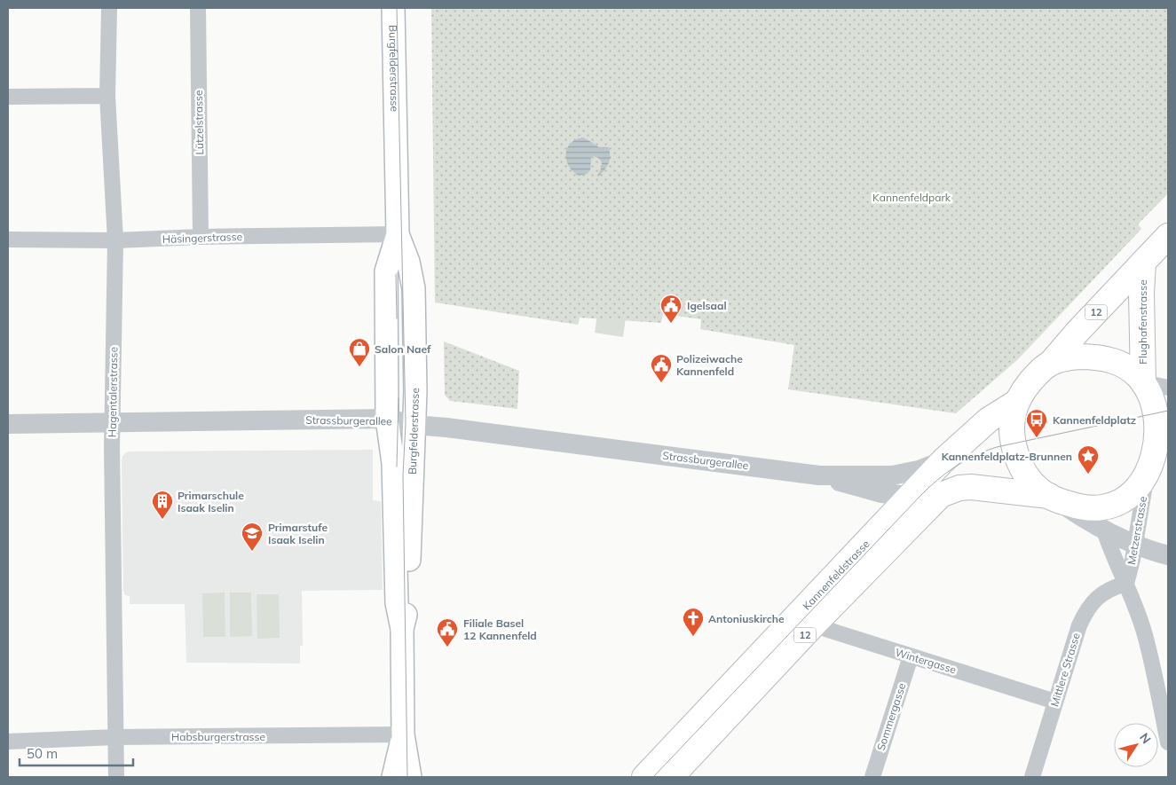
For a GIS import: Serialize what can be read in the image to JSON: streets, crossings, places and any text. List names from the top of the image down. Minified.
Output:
{"streets":{"main road":["Burgfelderstrasse","12","Flughafenstrasse","Kannenfeldstrasse"],"street":["Lützelstrasse","Häsingerstrasse","Hagentalerstrasse","Strassburgerallee","Metzerstrasse","Wintergasse","Mittlere Strasse","Sommergasse","Habsburgerstrasse"]},"crossings":[["Burgfelderstrasse","Häsingerstrasse"],["Burgfelderstrasse","Strassburgerallee"],["Burgfelderstrasse","Habsburgerstrasse"],["Lützelstrasse","Häsingerstrasse"],["Häsingerstrasse","Hagentalerstrasse"],["Flughafenstrasse","Metzerstrasse"],["Flughafenstrasse","Kannenfeldstrasse"],["Hagentalerstrasse","Strassburgerallee"],["Hagentalerstrasse","Habsburgerstrasse"],["Strassburgerallee","Kannenfeldstrasse"],["Metzerstrasse","Kannenfeldstrasse"],["Metzerstrasse","Mittlere Strasse"],["Kannenfeldstrasse","Wintergasse"],["Wintergasse","Mittlere Strasse"],["Wintergasse","Sommergasse"]],"parks":["Kannenfeldpark"],"places":{"public building":["Igelsaal","Polizeiwache Kannenfeld","Filiale Basel 12 Kannenfeld"],"shop":["Salon Naef"],"bus stop":["Kannenfeldplatz"],"place":["Kannenfeldplatz-Brunnen"],"building":["Primarschule Isaak Iselin"],"school or university":["Primarstufe Isaak Iselin"],"church":["Antoniuskirche"]},"scale_bar":"50 m","north":"top right"}
